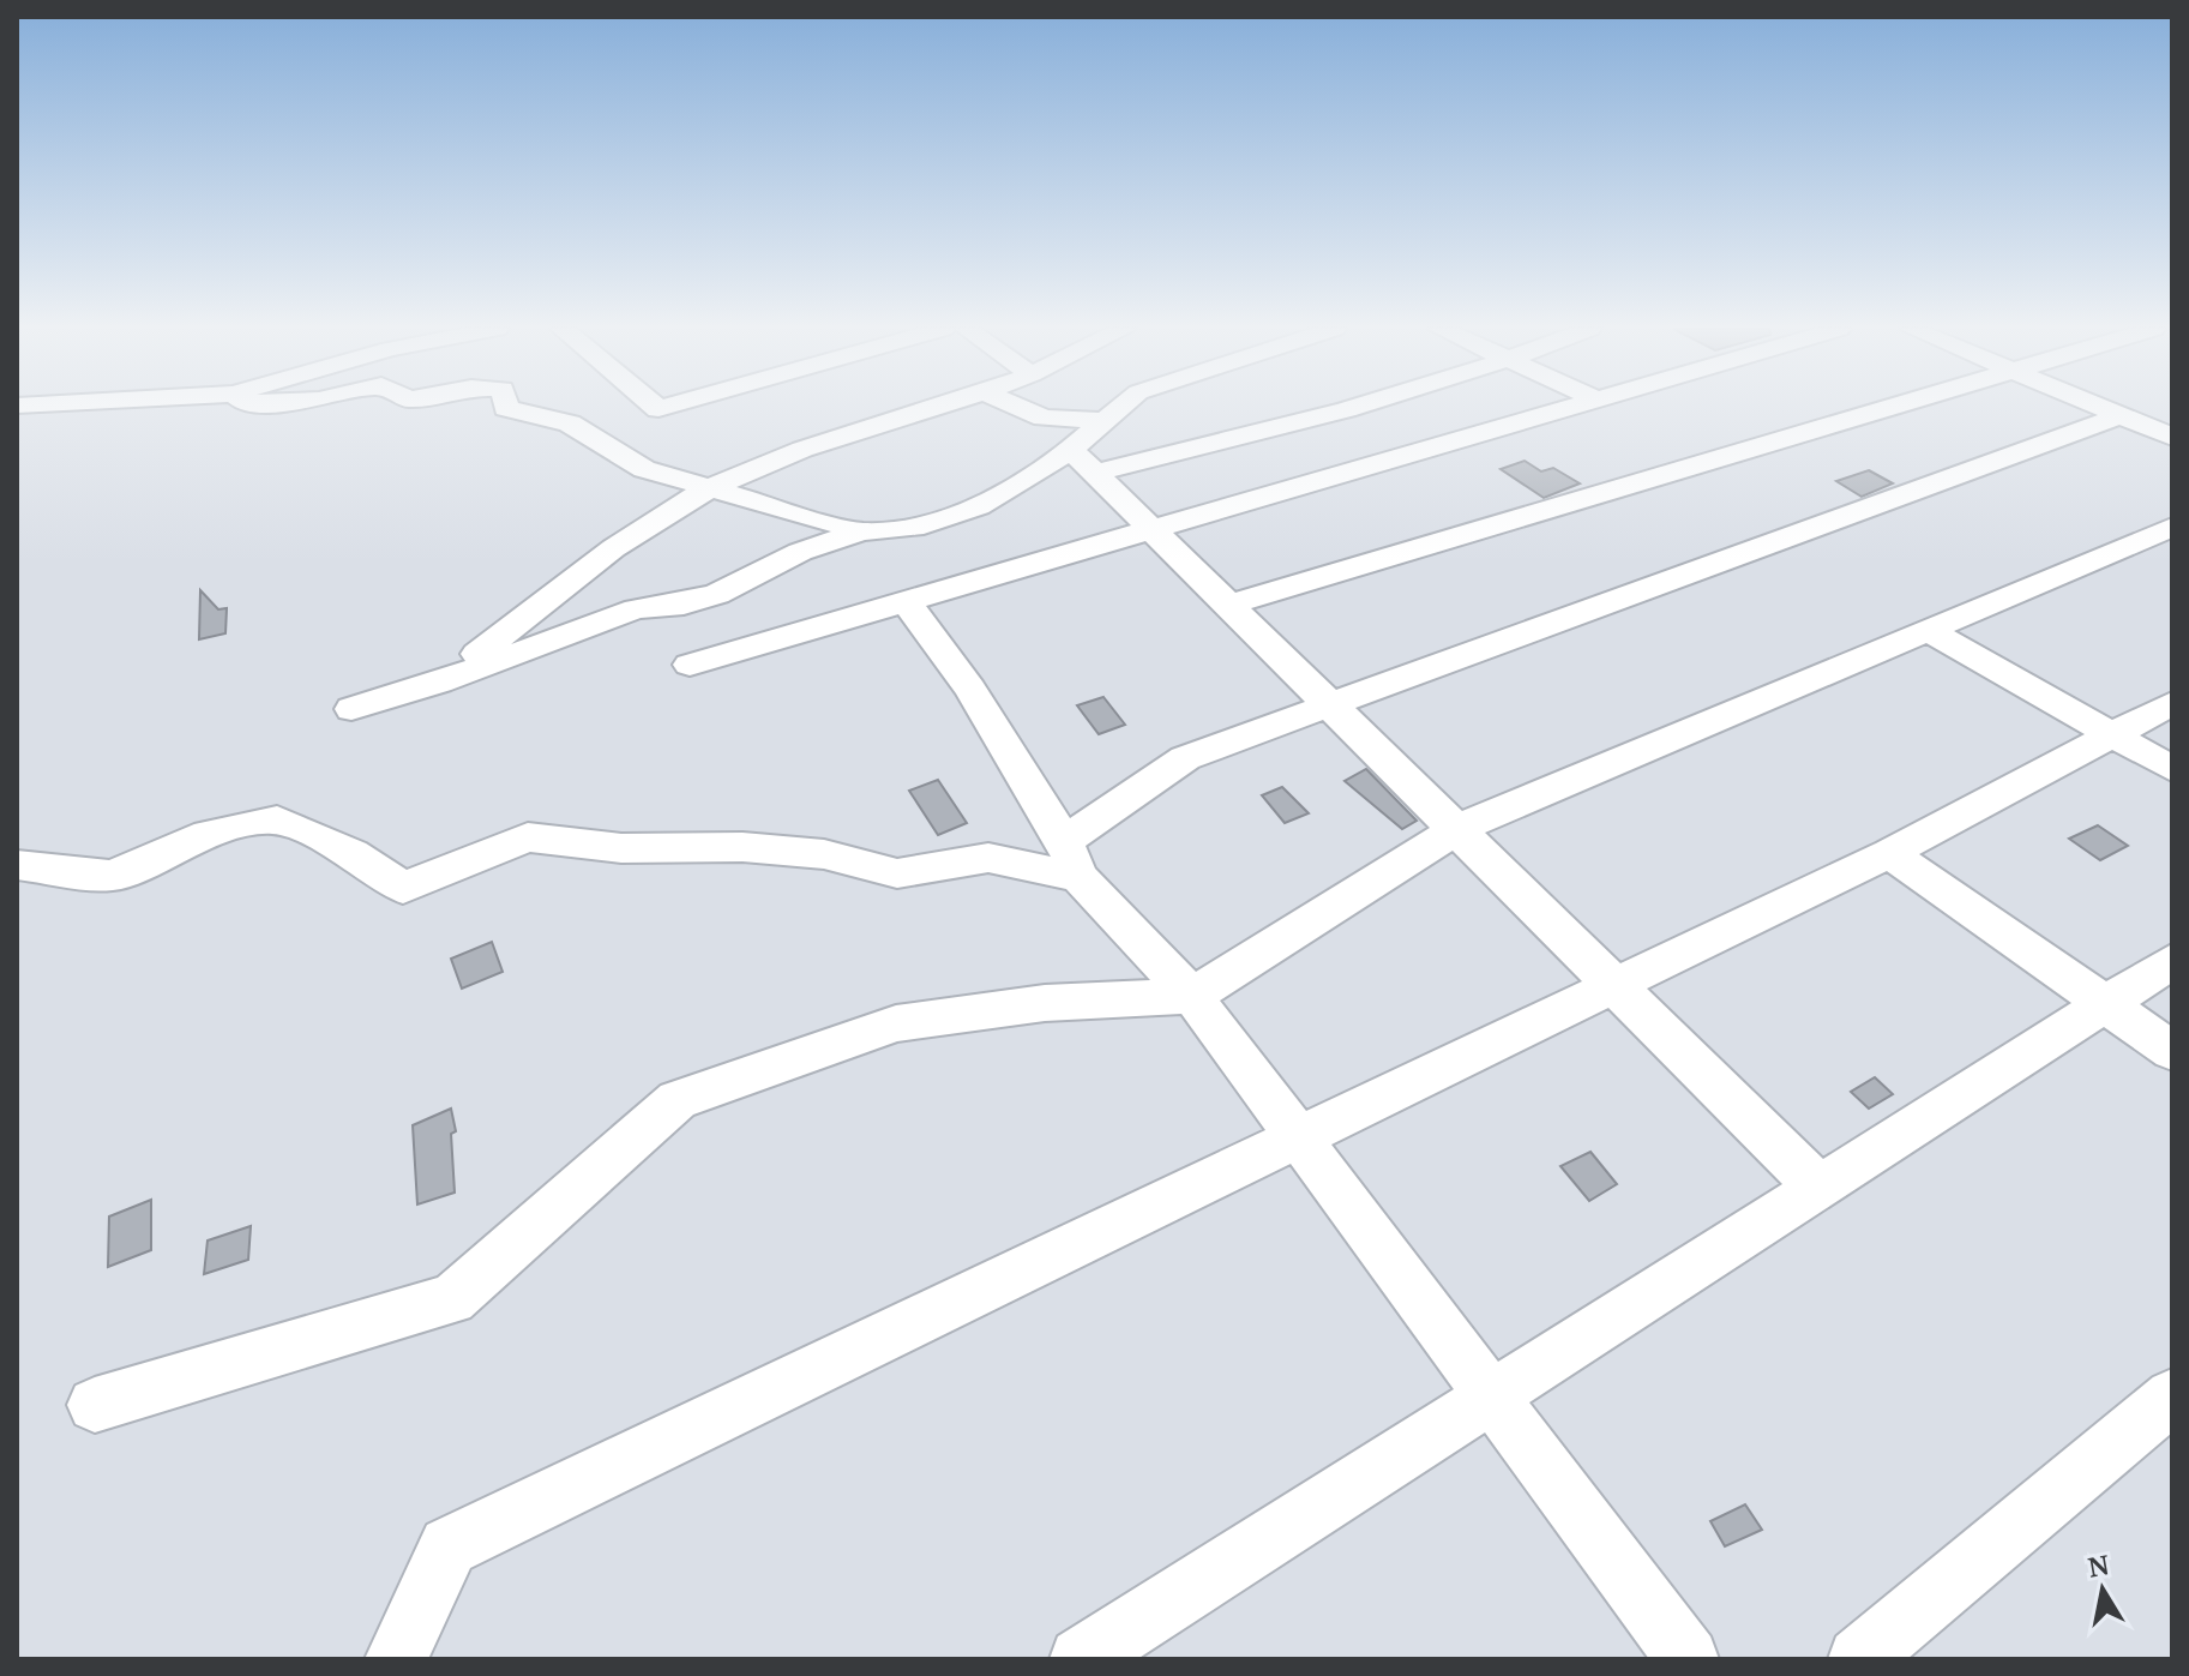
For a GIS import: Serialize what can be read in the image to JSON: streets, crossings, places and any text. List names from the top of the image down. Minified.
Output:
{"north":"top"}
